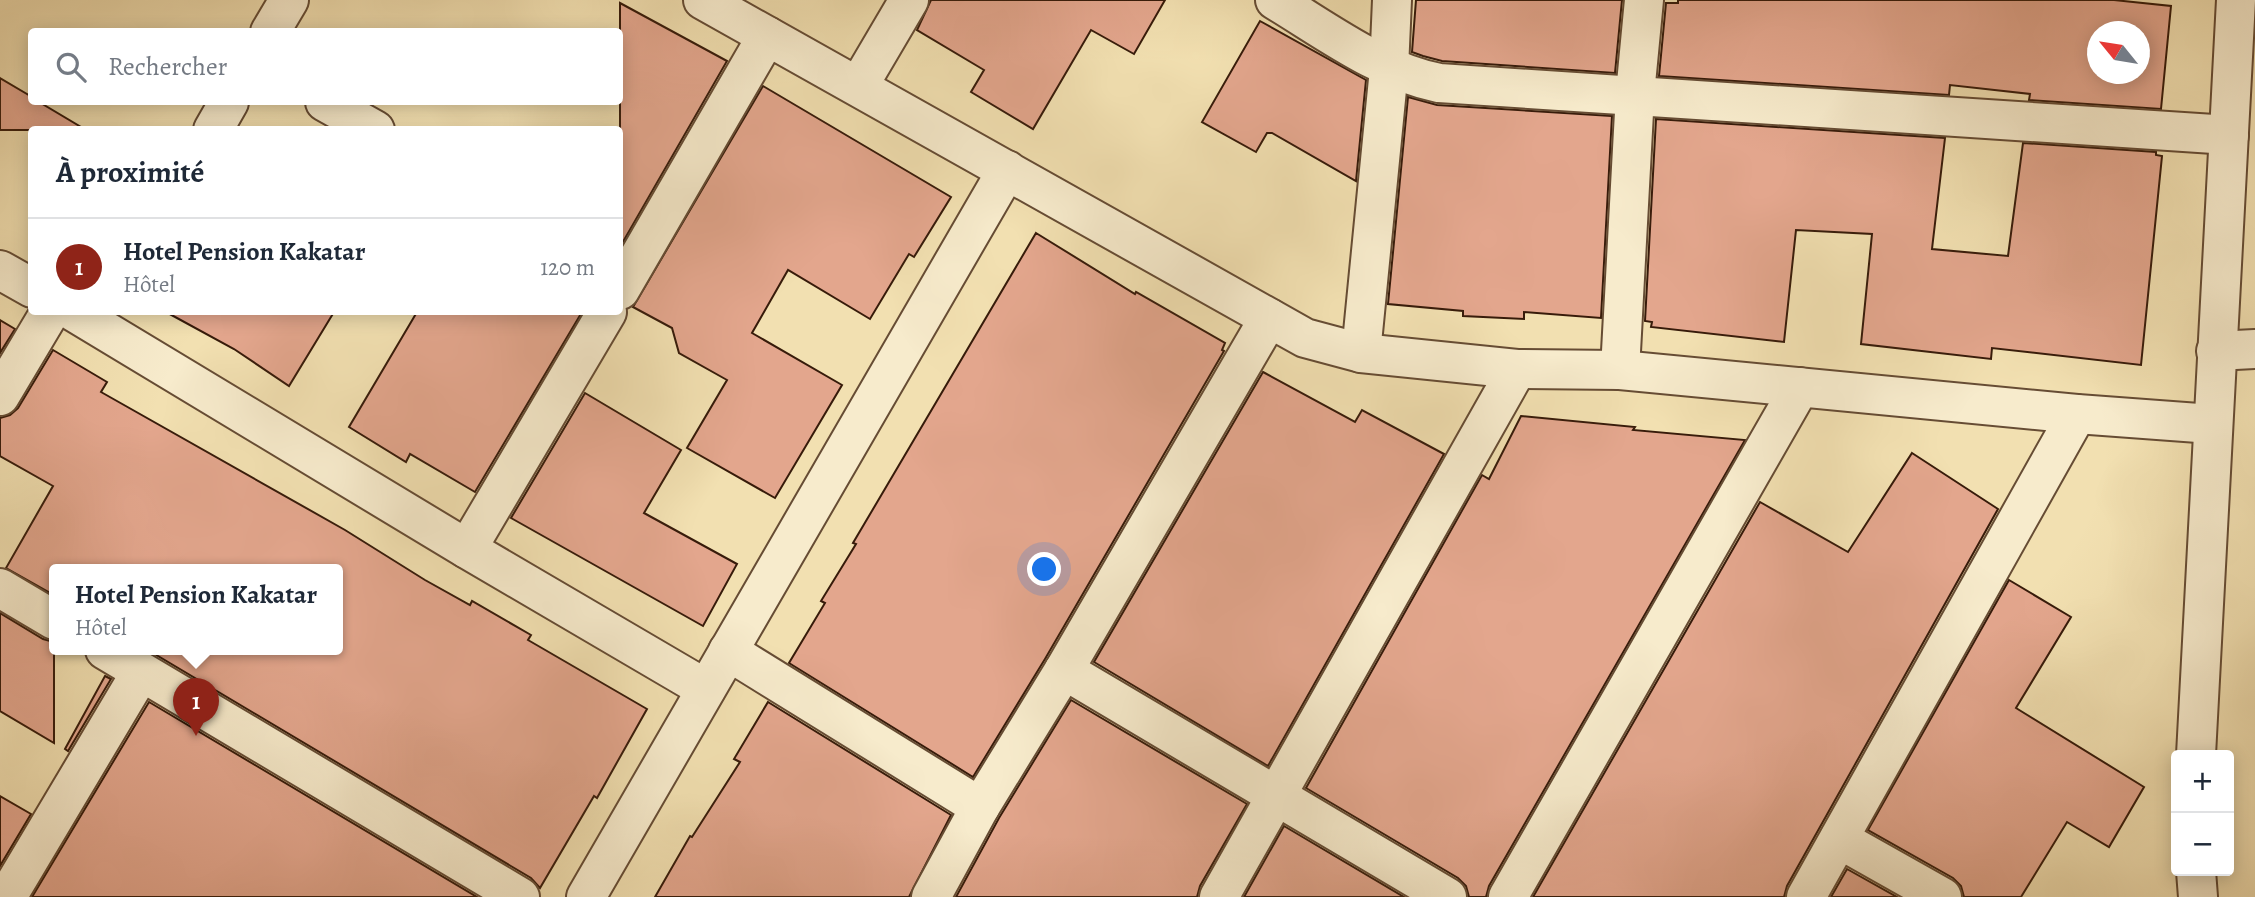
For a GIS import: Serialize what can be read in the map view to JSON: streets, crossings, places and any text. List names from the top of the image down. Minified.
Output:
{"north":"top left","page":{"search":"Rechercher","heading":"À proximité","list":[{"mark":"1","name":"Hotel Pension Kakatar","note":"Hôtel","value":"120 m"}],"popup":["Hotel Pension Kakatar","Hôtel"],"pins":"1","map_buttons":["+","−"]}}
